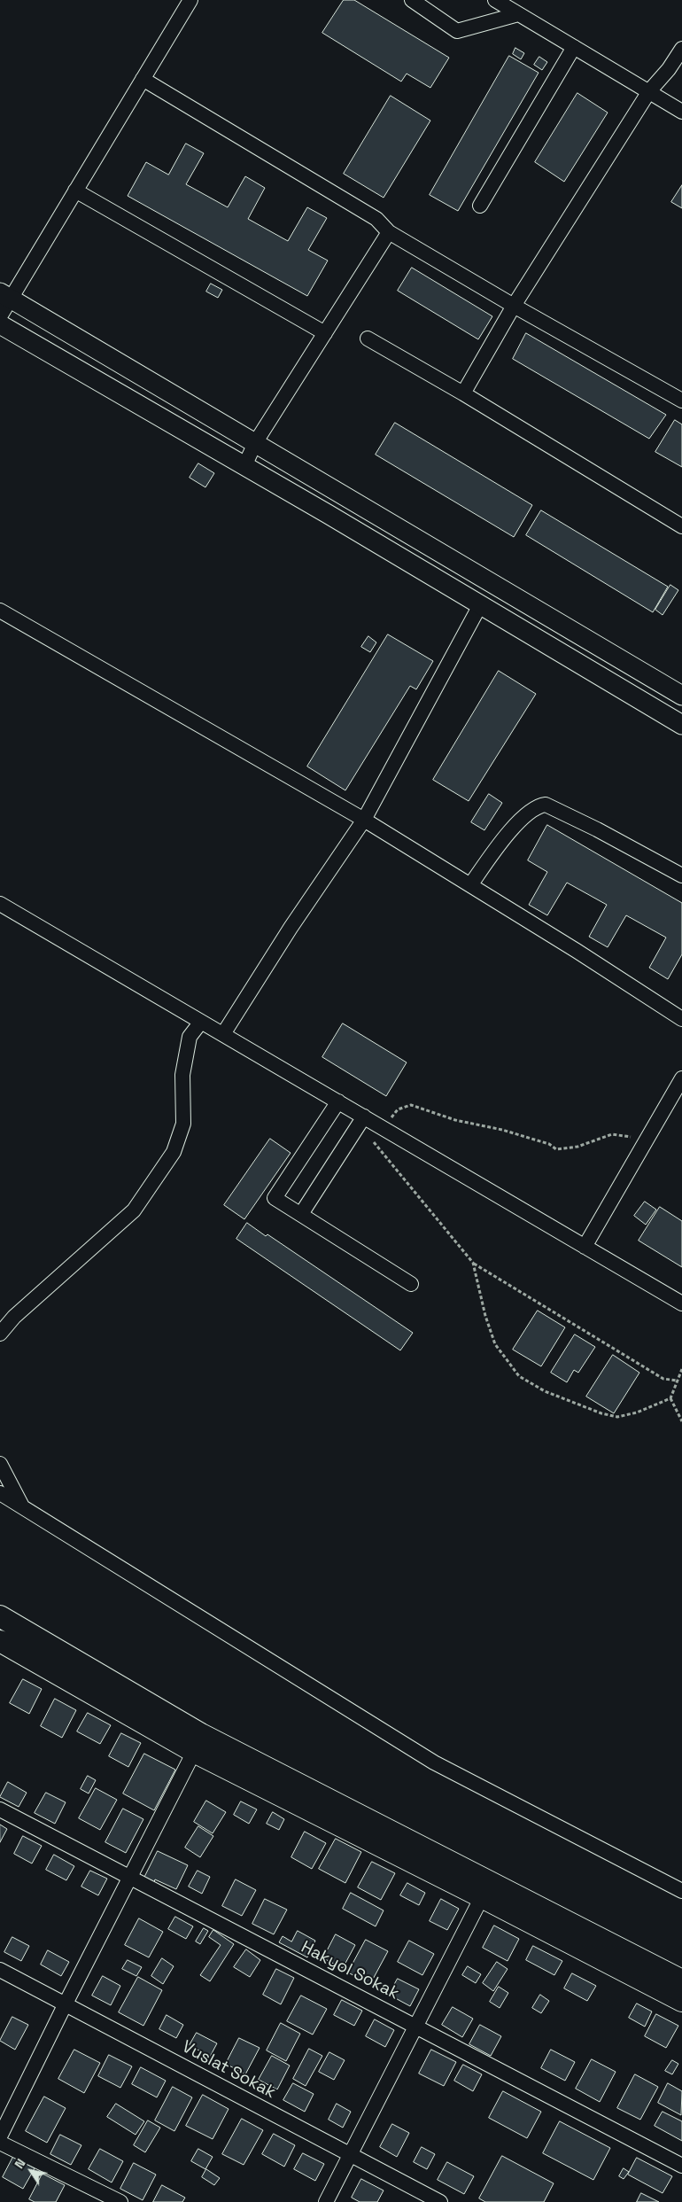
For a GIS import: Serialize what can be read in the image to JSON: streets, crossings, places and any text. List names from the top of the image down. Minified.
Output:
{"streets":{"street":["Hakyol Sokak","Vuslat Sokak"]},"north":"top left"}
